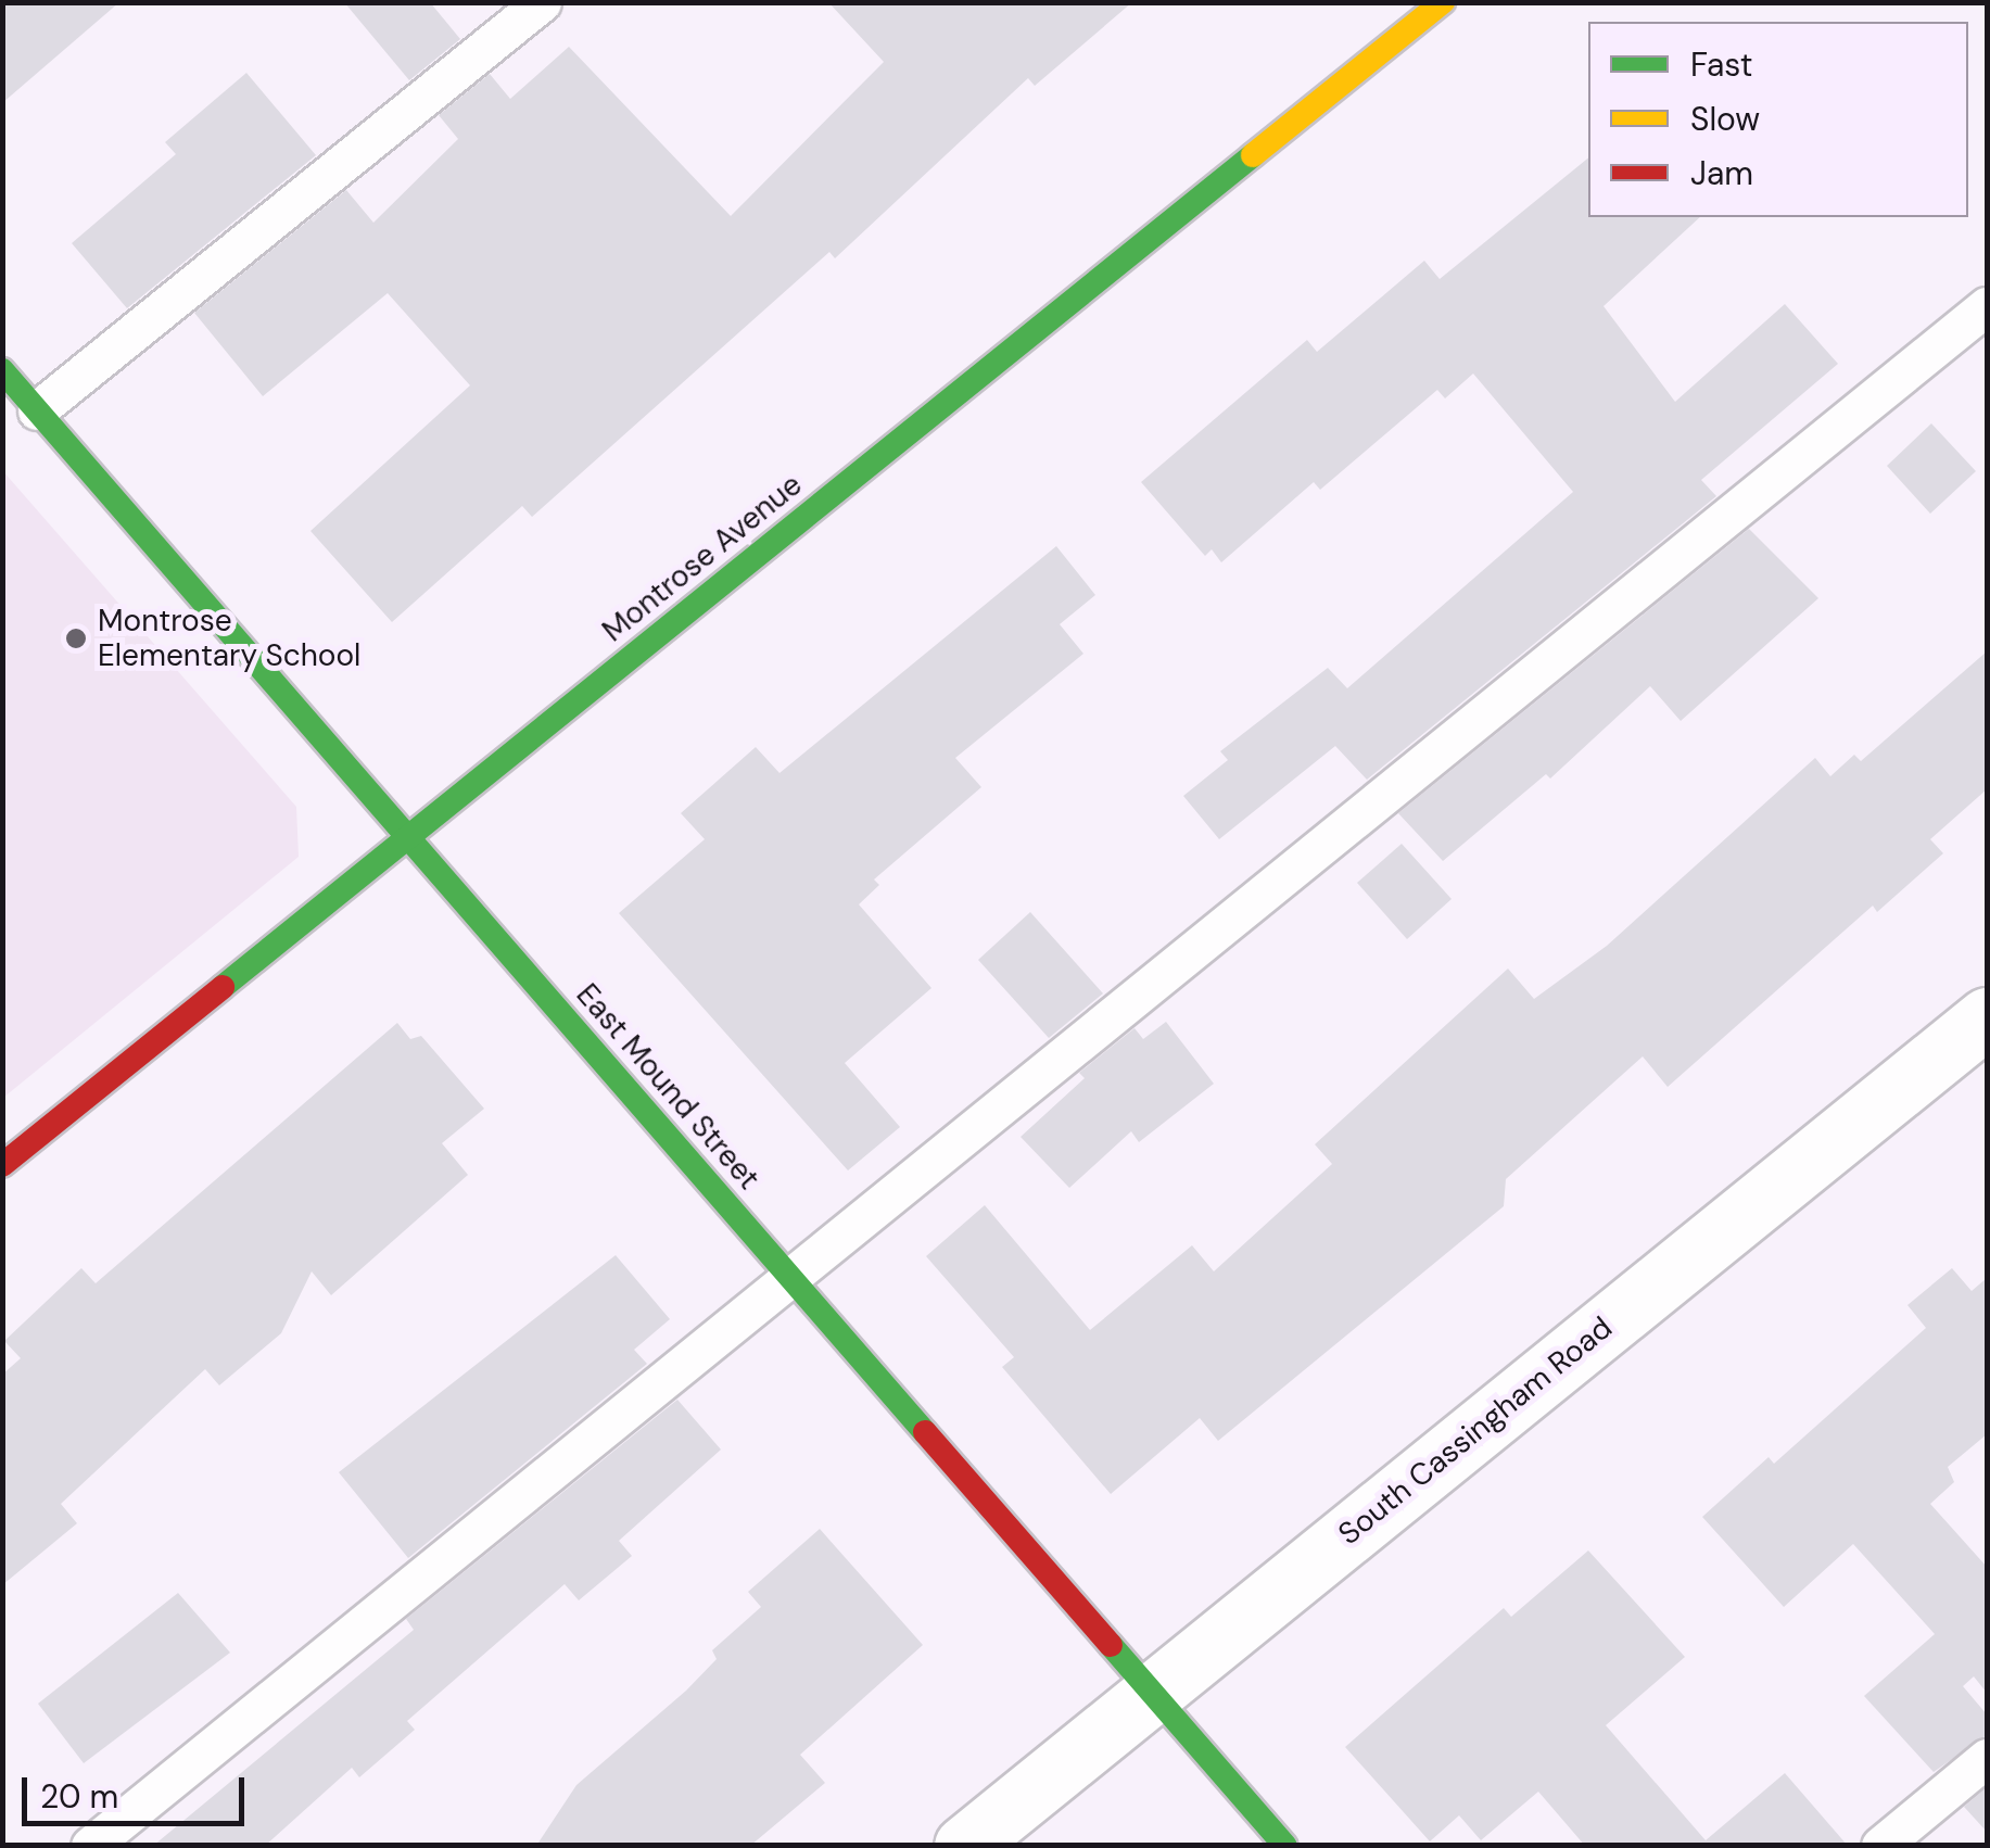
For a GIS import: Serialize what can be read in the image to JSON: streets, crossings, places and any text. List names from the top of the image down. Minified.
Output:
{"streets":{"street":["Montrose Avenue","East Mound Street","South Cassingham Road"]},"crossings":[["Montrose Avenue","East Mound Street"],["East Mound Street","South Cassingham Road"]],"places":["Montrose Elementary School"],"legend":["Fast","Slow","Jam"],"scale_bar":"20 m"}
